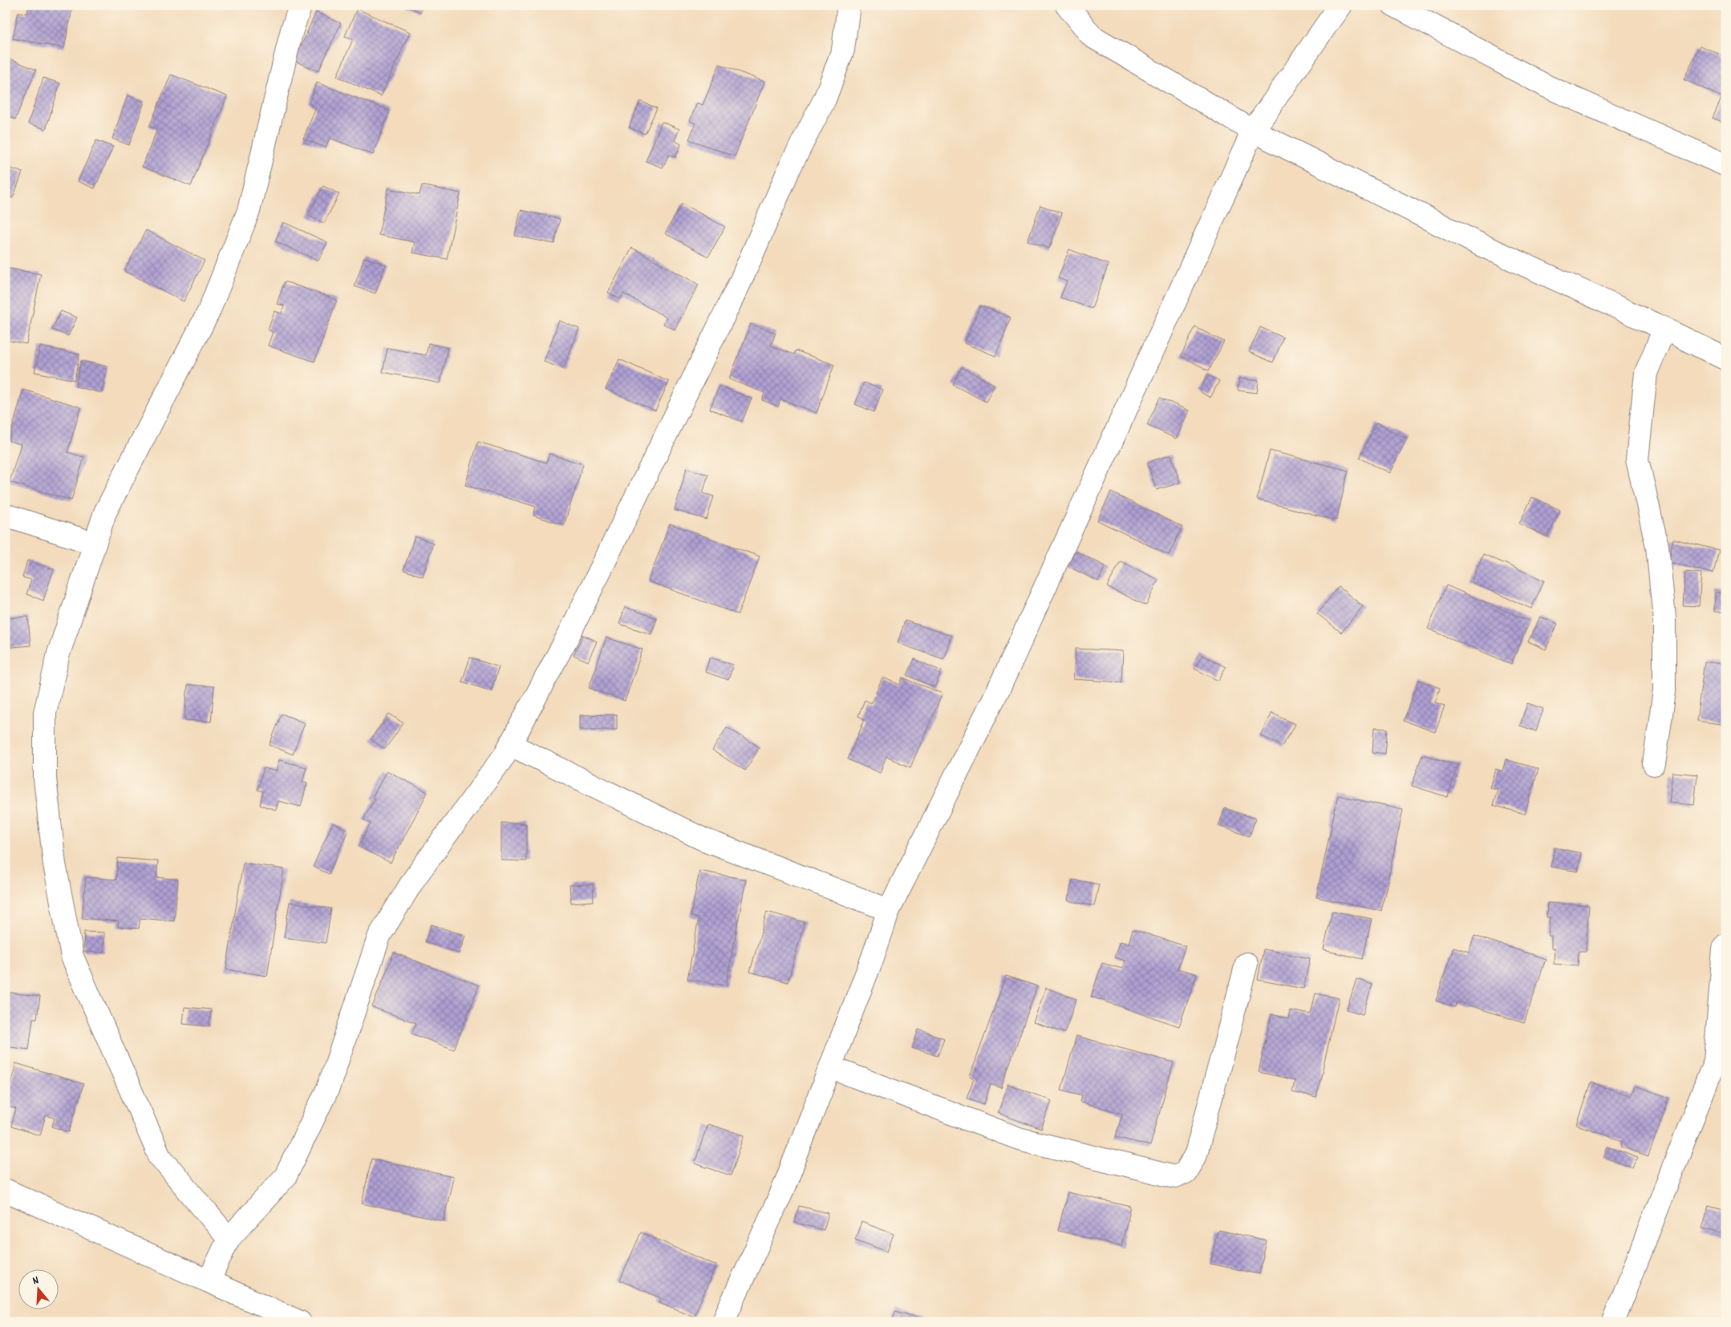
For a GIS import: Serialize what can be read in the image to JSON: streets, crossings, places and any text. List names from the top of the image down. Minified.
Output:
{"north":"top"}
